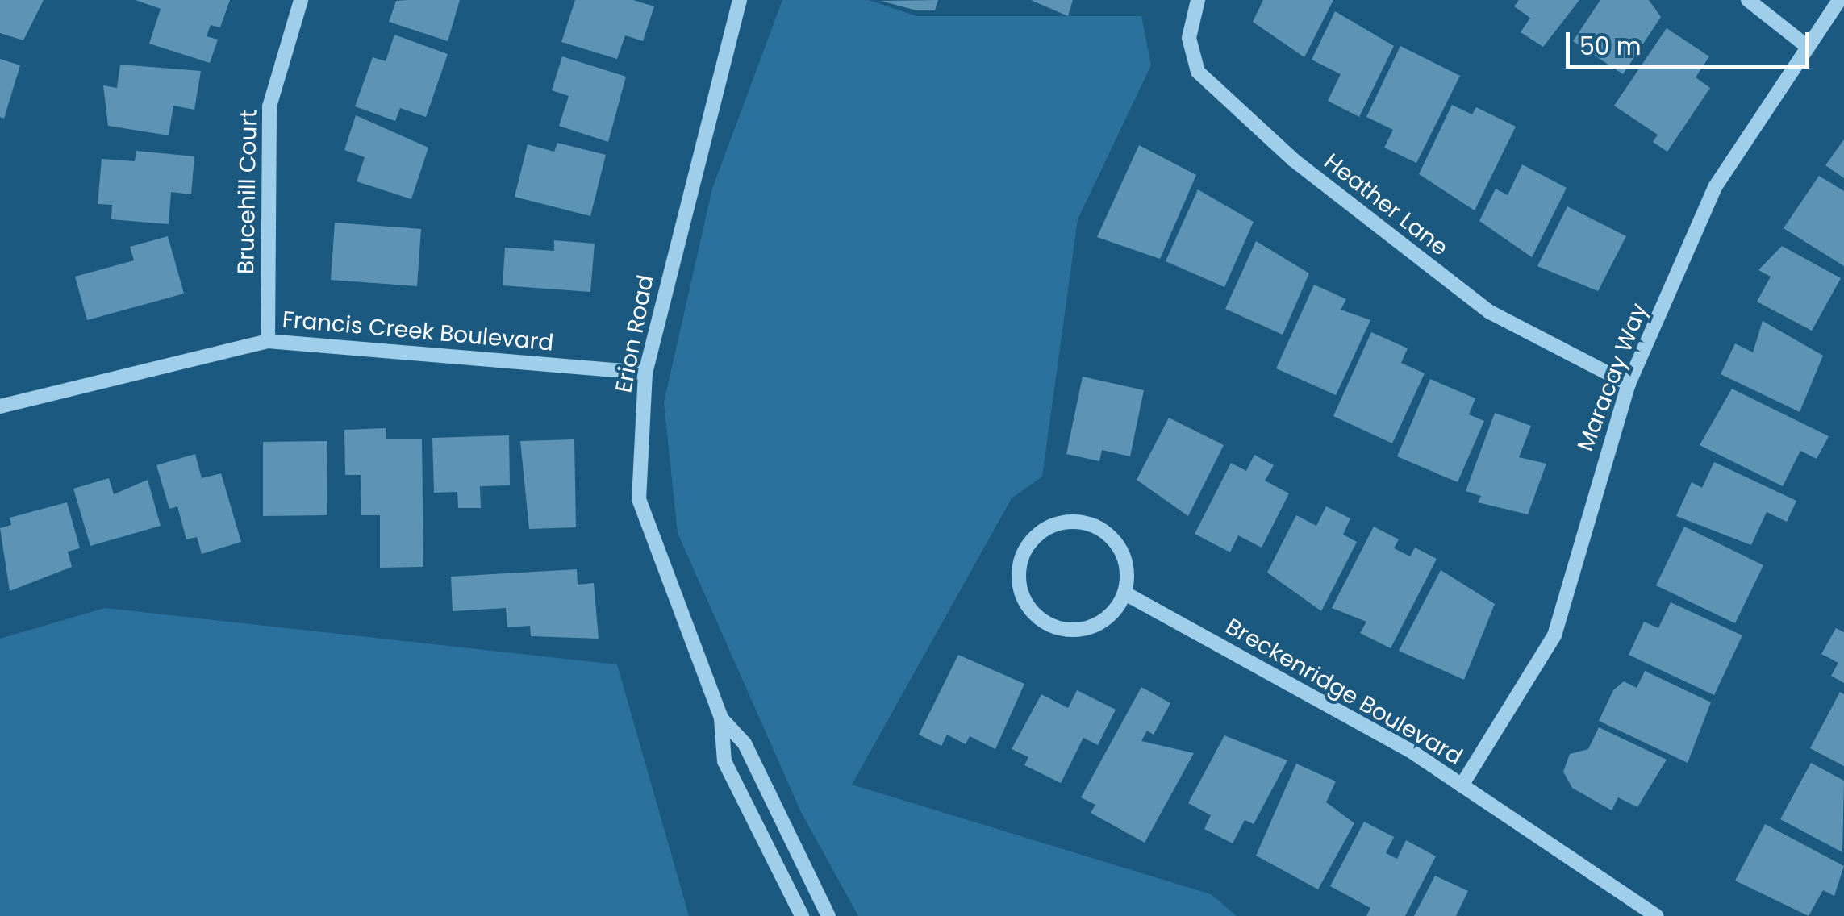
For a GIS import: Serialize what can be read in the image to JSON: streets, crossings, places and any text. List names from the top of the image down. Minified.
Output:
{"streets":{"street":["Brucehill Court","Heather Lane","Francis Creek Boulevard","Erion Road","Maracay Way","Breckenridge Boulevard"]},"crossings":[["Brucehill Court","Francis Creek Boulevard"],["Heather Lane","Maracay Way"],["Francis Creek Boulevard","Erion Road"],["Maracay Way","Breckenridge Boulevard"]],"scale_bar":"50 m"}
